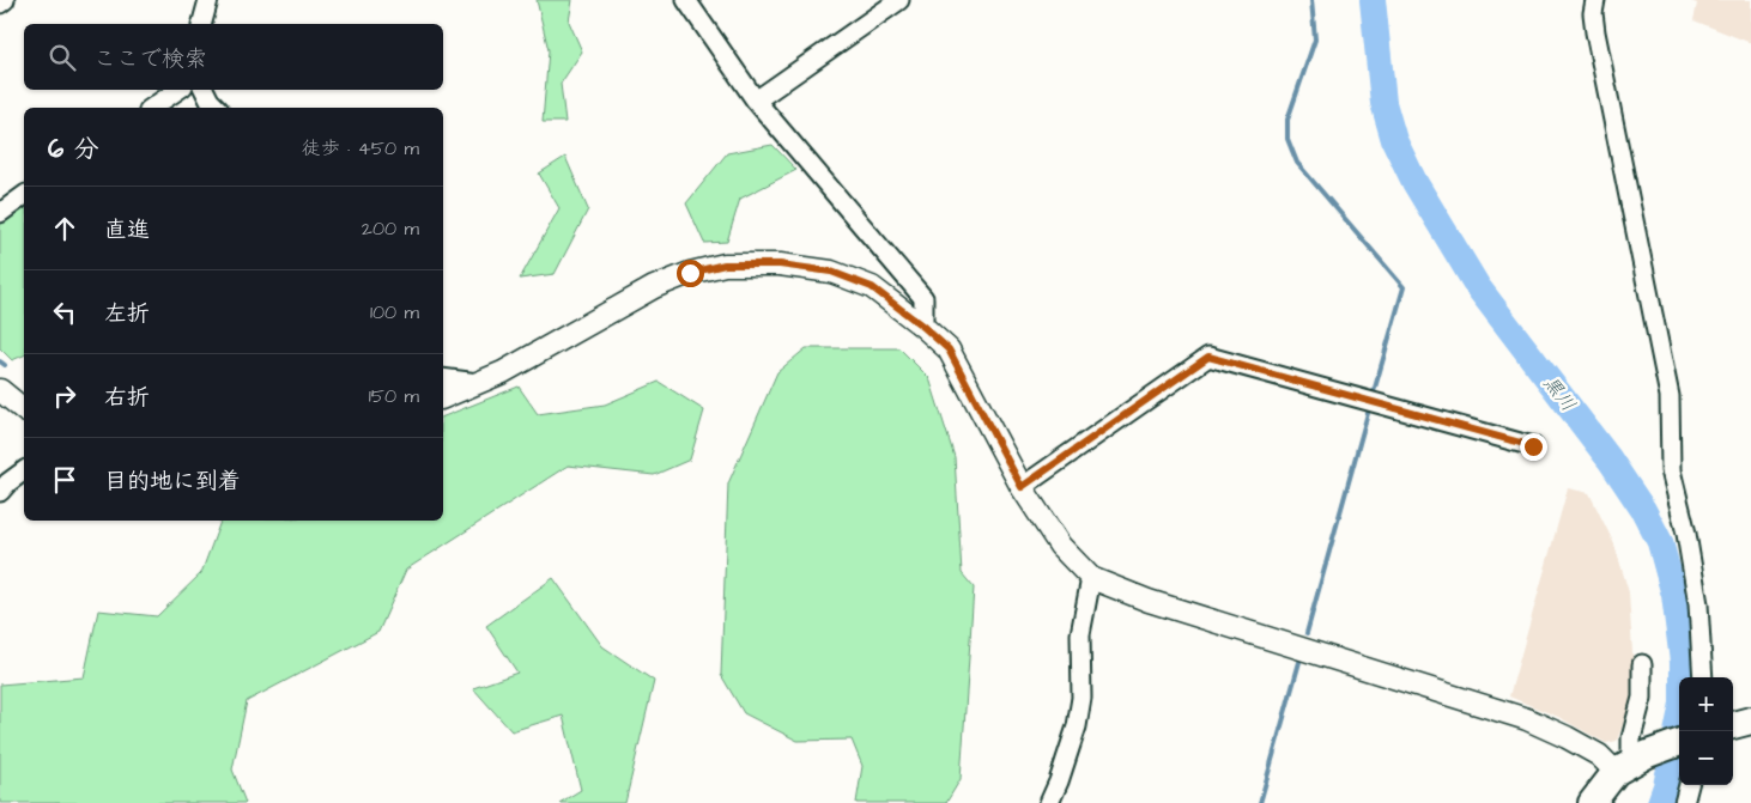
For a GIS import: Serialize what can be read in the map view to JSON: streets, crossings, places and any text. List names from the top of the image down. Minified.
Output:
{"water":["黒川"],"page":{"search":"ここで検索","heading":["6 分","徒歩 · 450 m"],"list":[["直進","200 m"],["左折","100 m"],["右折","150 m"],"目的地に到着"],"map_buttons":["+","−"]}}
